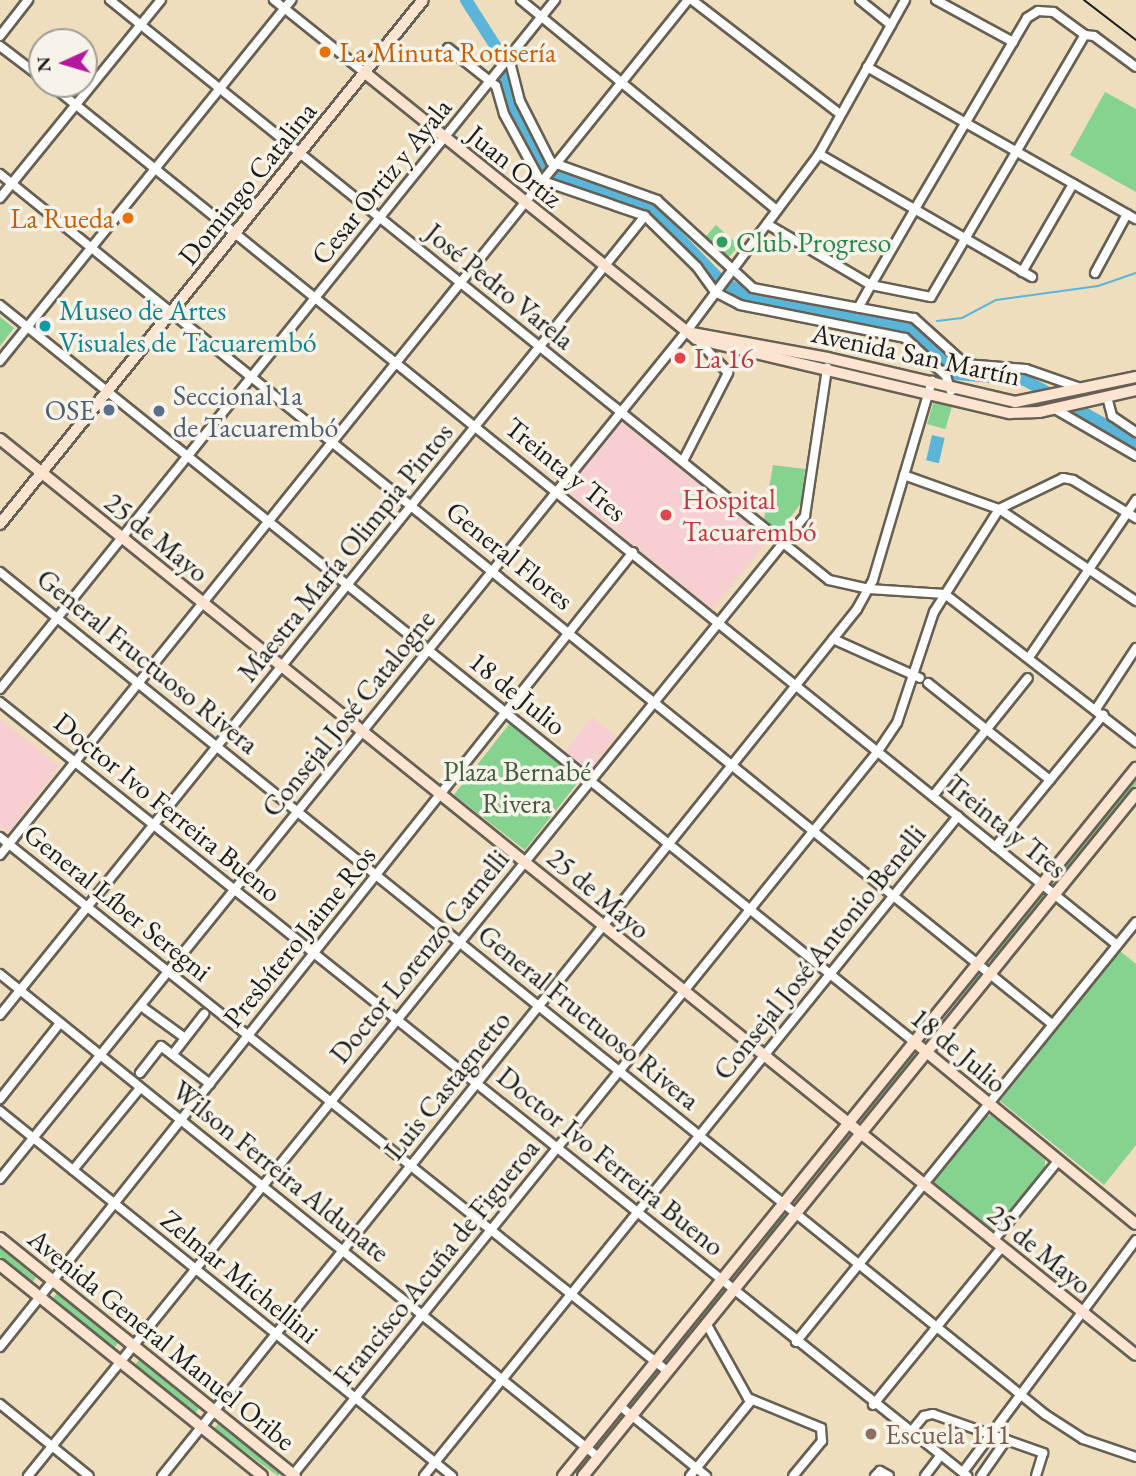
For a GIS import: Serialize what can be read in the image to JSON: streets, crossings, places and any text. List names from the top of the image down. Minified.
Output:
{"streets":{"street":["Juan Ortiz","Cesar Ortiz y Ayala","Domingo Catalina","José Pedro Varela","Avenida San Martín","Treinta y Tres","25 de Mayo","Maestra María Olimpia Pintos","General Flores","General Fructuoso Rivera","18 de Julio","Consejal José Catalogne","Doctor Ivo Ferreira Bueno","General Líber Seregni","Presbítero Jaime Ros","Consejal José Antonio Benelli","Doctor Lorenzo Carnelli","Luis Castagnetto","Wilson Ferreira Aldunate","Francisco Acuña de Figueroa","Zelmar Michellini","Avenida General Manuel Oribe"]},"crossings":[["Juan Ortiz","Cesar Ortiz y Ayala"],["Juan Ortiz","Domingo Catalina"],["Juan Ortiz","José Pedro Varela"],["Juan Ortiz","Avenida San Martín"],["Juan Ortiz","Maestra María Olimpia Pintos"],["Juan Ortiz","Consejal José Catalogne"],["Cesar Ortiz y Ayala","José Pedro Varela"],["Cesar Ortiz y Ayala","Treinta y Tres"],["Cesar Ortiz y Ayala","25 de Mayo"],["Cesar Ortiz y Ayala","General Flores"],["Cesar Ortiz y Ayala","General Fructuoso Rivera"],["Cesar Ortiz y Ayala","18 de Julio"],["Domingo Catalina","José Pedro Varela"],["Domingo Catalina","Treinta y Tres"],["Domingo Catalina","25 de Mayo"],["Domingo Catalina","General Flores"],["Domingo Catalina","18 de Julio"],["José Pedro Varela","Maestra María Olimpia Pintos"],["José Pedro Varela","Consejal José Catalogne"],["José Pedro Varela","Doctor Lorenzo Carnelli"],["José Pedro Varela","Luis Castagnetto"],["José Pedro Varela","Francisco Acuña de Figueroa"],["Avenida San Martín","Consejal José Catalogne"],["Avenida San Martín","Doctor Lorenzo Carnelli"],["Avenida San Martín","Luis Castagnetto"],["Treinta y Tres","Maestra María Olimpia Pintos"],["Treinta y Tres","Consejal José Catalogne"],["Treinta y Tres","Presbítero Jaime Ros"],["Treinta y Tres","Consejal José Antonio Benelli"],["Treinta y Tres","Doctor Lorenzo Carnelli"],["Treinta y Tres","Luis Castagnetto"],["Treinta y Tres","Francisco Acuña de Figueroa"],["25 de Mayo","Maestra María Olimpia Pintos"],["25 de Mayo","Consejal José Catalogne"],["25 de Mayo","Presbítero Jaime Ros"],["25 de Mayo","Consejal José Antonio Benelli"],["25 de Mayo","Doctor Lorenzo Carnelli"],["25 de Mayo","Luis Castagnetto"],["25 de Mayo","Francisco Acuña de Figueroa"],["Maestra María Olimpia Pintos","General Flores"],["Maestra María Olimpia Pintos","General Fructuoso Rivera"],["Maestra María Olimpia Pintos","18 de Julio"],["Maestra María Olimpia Pintos","Doctor Ivo Ferreira Bueno"],["Maestra María Olimpia Pintos","General Líber Seregni"],["Maestra María Olimpia Pintos","Wilson Ferreira Aldunate"],["General Flores","Consejal José Catalogne"],["General Flores","Presbítero Jaime Ros"],["General Flores","Consejal José Antonio Benelli"],["General Flores","Doctor Lorenzo Carnelli"],["General Flores","Luis Castagnetto"],["General Flores","Francisco Acuña de Figueroa"],["General Fructuoso Rivera","Consejal José Catalogne"],["General Fructuoso Rivera","Presbítero Jaime Ros"],["General Fructuoso Rivera","Consejal José Antonio Benelli"],["General Fructuoso Rivera","Doctor Lorenzo Carnelli"],["General Fructuoso Rivera","Luis Castagnetto"],["General Fructuoso Rivera","Francisco Acuña de Figueroa"],["18 de Julio","Consejal José Catalogne"],["18 de Julio","Presbítero Jaime Ros"],["18 de Julio","Consejal José Antonio Benelli"],["18 de Julio","Doctor Lorenzo Carnelli"],["18 de Julio","Luis Castagnetto"],["18 de Julio","Francisco Acuña de Figueroa"],["Consejal José Catalogne","Doctor Ivo Ferreira Bueno"],["Consejal José Catalogne","General Líber Seregni"],["Consejal José Catalogne","Wilson Ferreira Aldunate"],["Consejal José Catalogne","Zelmar Michellini"],["Doctor Ivo Ferreira Bueno","Presbítero Jaime Ros"],["Doctor Ivo Ferreira Bueno","Consejal José Antonio Benelli"],["Doctor Ivo Ferreira Bueno","Doctor Lorenzo Carnelli"],["Doctor Ivo Ferreira Bueno","Luis Castagnetto"],["Doctor Ivo Ferreira Bueno","Francisco Acuña de Figueroa"],["General Líber Seregni","Presbítero Jaime Ros"],["General Líber Seregni","Consejal José Antonio Benelli"],["General Líber Seregni","Doctor Lorenzo Carnelli"],["General Líber Seregni","Luis Castagnetto"],["General Líber Seregni","Francisco Acuña de Figueroa"],["Presbítero Jaime Ros","Wilson Ferreira Aldunate"],["Presbítero Jaime Ros","Zelmar Michellini"],["Presbítero Jaime Ros","Avenida General Manuel Oribe"],["Consejal José Antonio Benelli","Wilson Ferreira Aldunate"],["Consejal José Antonio Benelli","Zelmar Michellini"],["Doctor Lorenzo Carnelli","Wilson Ferreira Aldunate"],["Doctor Lorenzo Carnelli","Zelmar Michellini"],["Doctor Lorenzo Carnelli","Avenida General Manuel Oribe"],["Luis Castagnetto","Wilson Ferreira Aldunate"],["Luis Castagnetto","Zelmar Michellini"],["Luis Castagnetto","Avenida General Manuel Oribe"],["Wilson Ferreira Aldunate","Francisco Acuña de Figueroa"],["Francisco Acuña de Figueroa","Zelmar Michellini"],["Francisco Acuña de Figueroa","Avenida General Manuel Oribe"]],"parks":["Plaza Bernabé Rivera"],"places":["La Minuta Rotisería","La Rueda","Club Progreso","Museo de Artes Visuales de Tacuarembó","La 16","OSE","Seccional 1a de Tacuarembó","Hospital Tacuarembó","Escuela 111"],"north":"left"}
